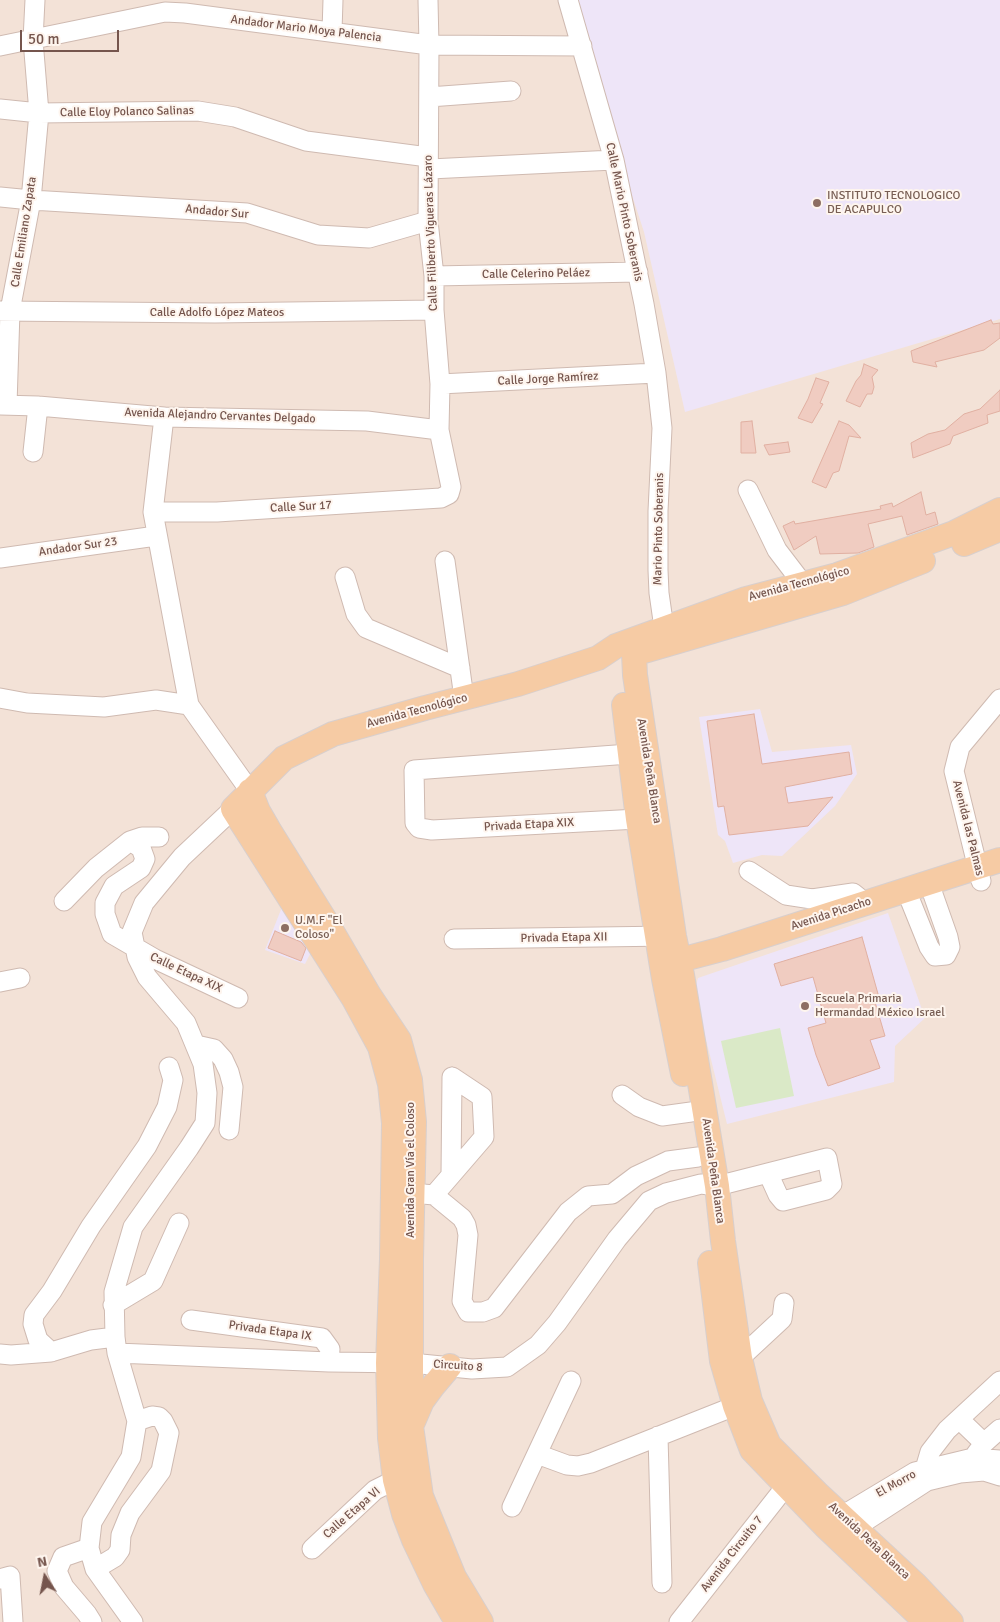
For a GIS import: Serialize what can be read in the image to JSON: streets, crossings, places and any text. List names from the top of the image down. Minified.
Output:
{"streets":{"main road":["Avenida Tecnológico","Avenida Peña Blanca","Avenida Picacho","Avenida Gran Vía el Coloso"],"street":["Andador Mario Moya Palencia","Calle Eloy Polanco Salinas","Andador Sur","Calle Mario Pinto Soberanis","Calle Emiliano Zapata","Calle Filiberto Vigueras Lázaro","Calle Celerino Peláez","Calle Adolfo López Mateos","Calle Jorge Ramírez","Avenida Alejandro Cervantes Delgado","Calle Sur 17","Mario Pinto Soberanis","Andador Sur 23","Privada Etapa XIX","Avenida las Palmas","Privada Etapa XII","Calle Etapa XIX","Privada Etapa IX","Circuito 8","El Morro","Calle Etapa VI","Avenida Circuito 7"]},"crossings":[["Andador Mario Moya Palencia","Calle Mario Pinto Soberanis"],["Andador Mario Moya Palencia","Calle Emiliano Zapata"],["Andador Mario Moya Palencia","Calle Filiberto Vigueras Lázaro"],["Calle Eloy Polanco Salinas","Calle Mario Pinto Soberanis"],["Calle Eloy Polanco Salinas","Calle Emiliano Zapata"],["Calle Eloy Polanco Salinas","Calle Filiberto Vigueras Lázaro"],["Andador Sur","Calle Emiliano Zapata"],["Andador Sur","Calle Filiberto Vigueras Lázaro"],["Calle Mario Pinto Soberanis","Calle Celerino Peláez"],["Calle Mario Pinto Soberanis","Calle Jorge Ramírez"],["Calle Mario Pinto Soberanis","Mario Pinto Soberanis"],["Calle Emiliano Zapata","Calle Adolfo López Mateos"],["Calle Emiliano Zapata","Avenida Alejandro Cervantes Delgado"],["Calle Filiberto Vigueras Lázaro","Calle Celerino Peláez"],["Calle Filiberto Vigueras Lázaro","Calle Adolfo López Mateos"],["Calle Filiberto Vigueras Lázaro","Calle Jorge Ramírez"],["Calle Filiberto Vigueras Lázaro","Avenida Alejandro Cervantes Delgado"],["Calle Filiberto Vigueras Lázaro","Calle Sur 17"],["Avenida Alejandro Cervantes Delgado","Avenida Gran Vía el Coloso"],["Calle Sur 17","Avenida Gran Vía el Coloso"],["Mario Pinto Soberanis","Avenida Tecnológico"],["Andador Sur 23","Avenida Gran Vía el Coloso"],["Avenida Tecnológico","Avenida Peña Blanca"],["Avenida Tecnológico","Avenida Gran Vía el Coloso"],["Avenida Peña Blanca","Privada Etapa XIX"],["Avenida Peña Blanca","Avenida Picacho"],["Avenida Peña Blanca","Privada Etapa XII"],["Avenida Peña Blanca","Circuito 8"],["Avenida Peña Blanca","El Morro"],["Avenida Peña Blanca","Avenida Circuito 7"],["Avenida las Palmas","Avenida Picacho"],["Avenida Gran Vía el Coloso","Circuito 8"],["Avenida Gran Vía el Coloso","Calle Etapa VI"],["Privada Etapa IX","Circuito 8"]],"places":["INSTITUTO TECNOLOGICO DE ACAPULCO","U.M.F \"El Coloso\"","Escuela Primaria Hermandad México Israel"],"scale_bar":"50 m","north":"top"}
